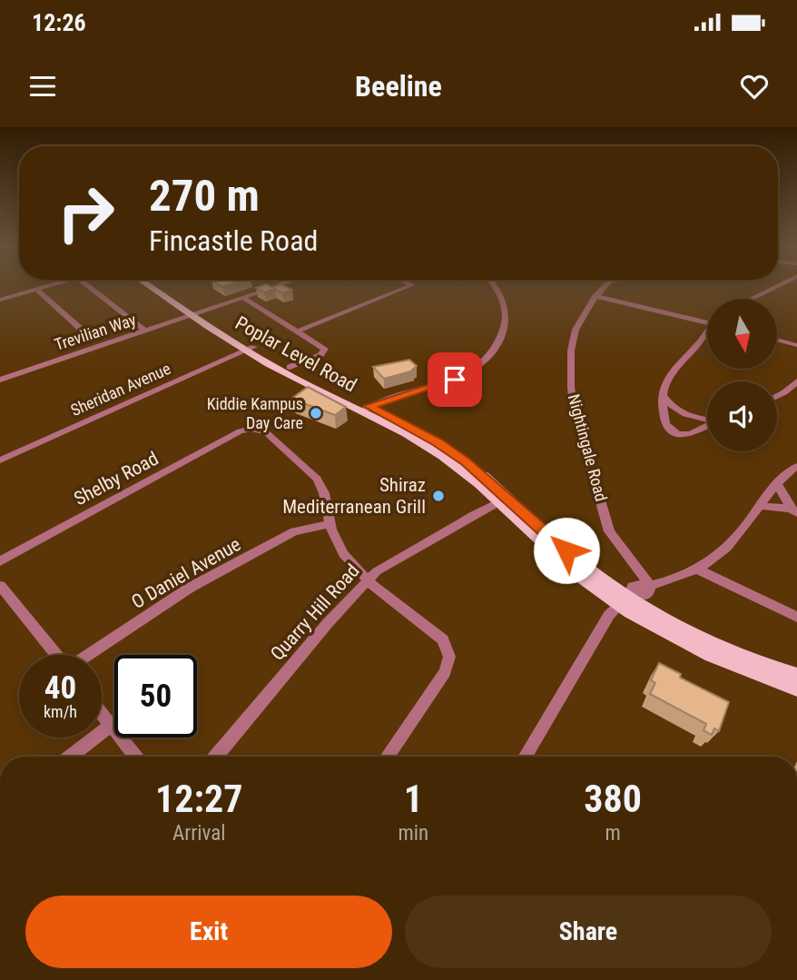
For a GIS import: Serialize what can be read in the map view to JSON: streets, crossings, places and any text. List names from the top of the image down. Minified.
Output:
{"streets":{"main road":["Poplar Level Road"],"street":["Trevilian Way","Sheridan Avenue","Nightingale Road","Shelby Road","O Daniel Avenue","Quarry Hill Road"]},"crossings":[["Trevilian Way","Poplar Level Road"],["Poplar Level Road","Sheridan Avenue"],["Poplar Level Road","Quarry Hill Road"],["Shelby Road","O Daniel Avenue"]],"places":["Kiddie Kampus Day Care","Shiraz Mediterranean Grill"],"north":"bottom","page":{"status":"12:26","header":"Beeline","turn":["270 m","Fincastle Road"],"speed":"40 km/h","limit":"50","eta":["12:27","Arrival","1","min","380","m"],"buttons":["Exit","Share"]}}
